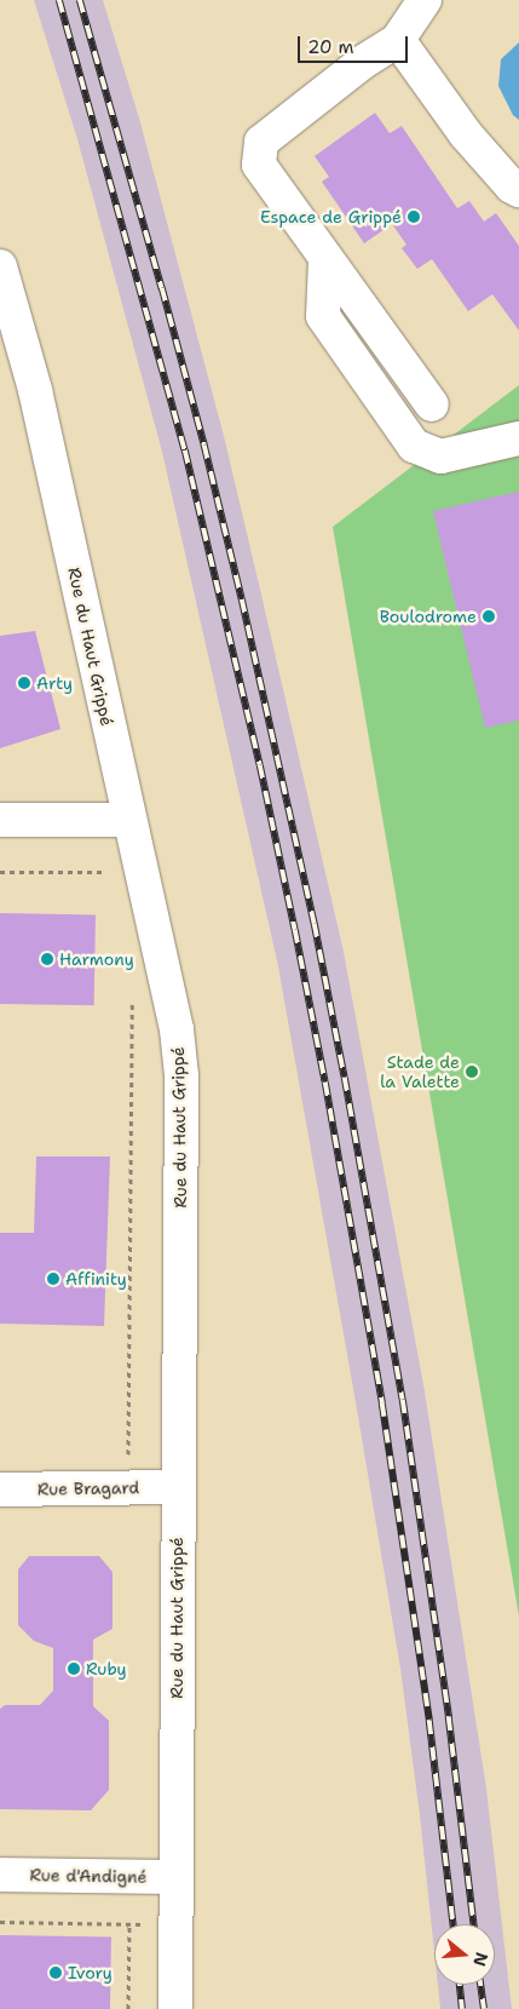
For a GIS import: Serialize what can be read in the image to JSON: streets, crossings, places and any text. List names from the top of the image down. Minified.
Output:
{"streets":{"street":["Rue du Haut Grippé","Rue Bragard","Rue d'Andigné"]},"crossings":[["Rue du Haut Grippé","Rue Bragard"],["Rue du Haut Grippé","Rue d'Andigné"]],"places":["Espace de Grippé","Boulodrome","Arty","Harmony","Stade de la Valette","Affinity","Ruby","Ivory"],"scale_bar":"20 m","north":"right"}
